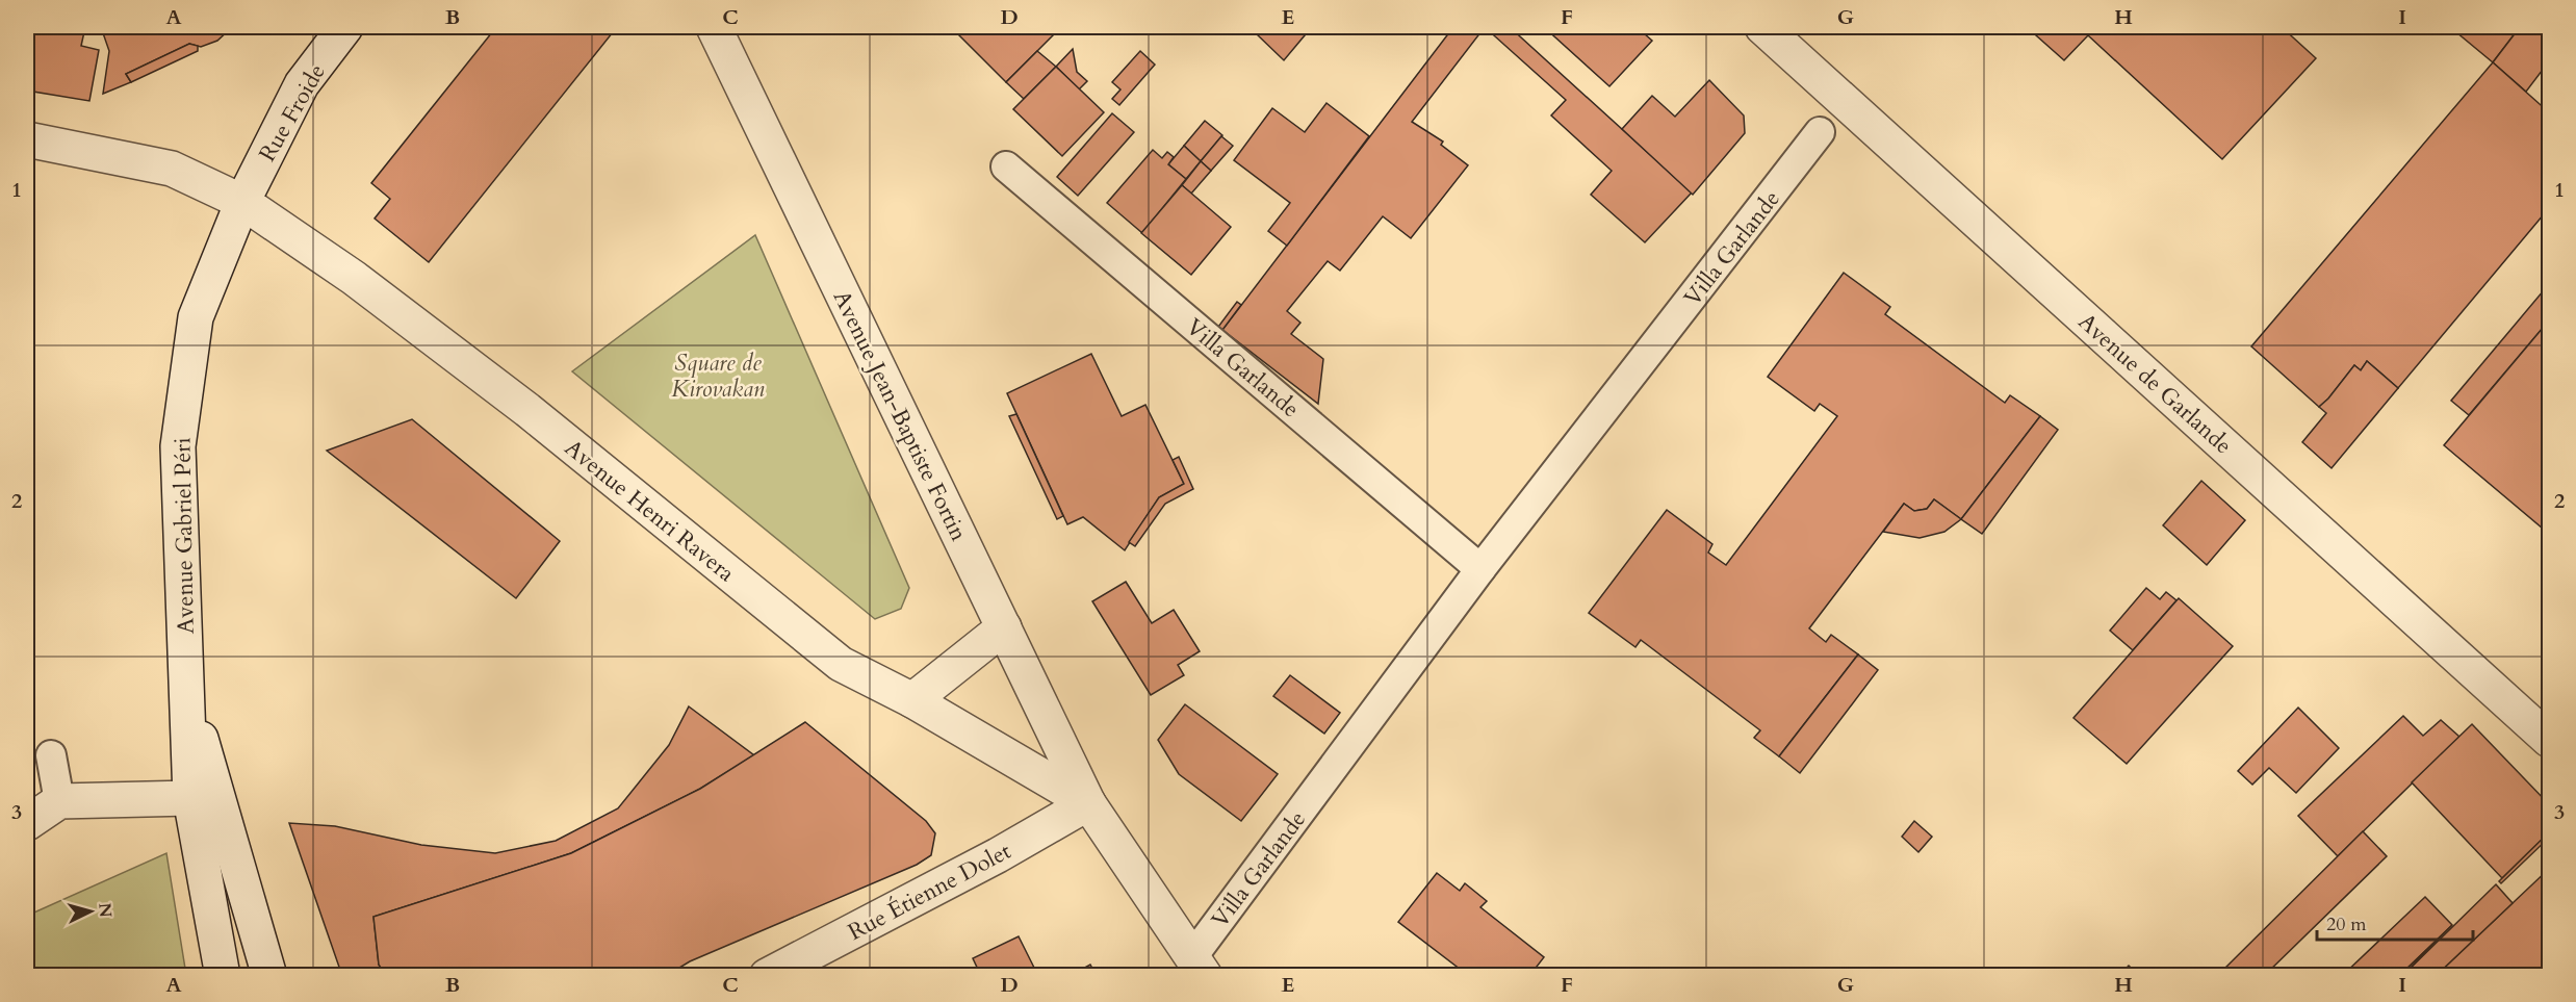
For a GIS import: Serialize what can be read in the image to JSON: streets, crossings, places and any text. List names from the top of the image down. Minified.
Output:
{"streets":{"street":["Rue Froide","Avenue de Garlande","Avenue Jean-Baptiste Fortin","Avenue Henri Ravera","Avenue Gabriel Péri","Rue Étienne Dolet"],"lane":["Villa Garlande"]},"crossings":[["Rue Froide","Avenue Henri Ravera"],["Rue Froide","Avenue Gabriel Péri"],["Villa Garlande","Avenue Henri Ravera"],["Avenue Jean-Baptiste Fortin","Avenue Henri Ravera"],["Avenue Jean-Baptiste Fortin","Rue Étienne Dolet"],["Avenue Henri Ravera","Avenue Gabriel Péri"],["Avenue Henri Ravera","Rue Étienne Dolet"]],"parks":["Square de Kirovakan"],"scale_bar":"20 m","north":"right","grid":{"columns":["A","B","C","D","E","F","G","H","I"],"rows":["1","2","3"]}}
